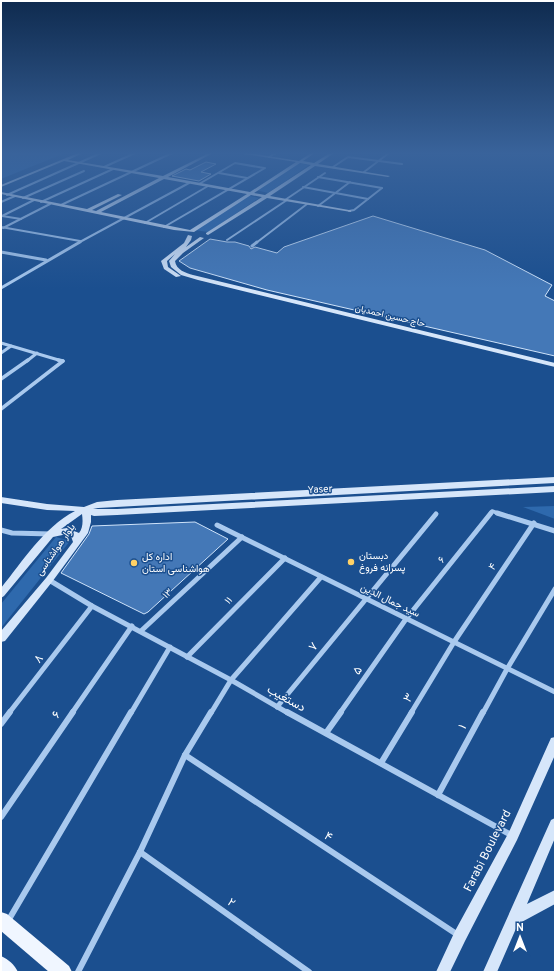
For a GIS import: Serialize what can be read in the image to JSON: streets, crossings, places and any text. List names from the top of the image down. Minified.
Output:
{"streets":{"main road":["حاج حسین احمدیان","Yaser","بلوار هواشناسی","Farabi Boulevard"],"street":["۶","۴","۱۳","۱۱","سید جمال الدین","۷","۸","۵","۳","دستغیب","۱","۲"]},"crossings":[["Yaser","بلوار هواشناسی"],["بلوار هواشناسی","دستغیب"],["۶","۴"],["۶","سید جمال الدین"],["۶","۵"],["۶","دستغیب"],["۴","سید جمال الدین"],["۴","۳"],["۴","Farabi Boulevard"],["۱۳","سید جمال الدین"],["۱۳","دستغیب"],["۱۱","سید جمال الدین"],["۱۱","دستغیب"],["سید جمال الدین","۷"],["سید جمال الدین","۵"],["سید جمال الدین","۳"],["سید جمال الدین","۱"],["۷","دستغیب"],["۸","دستغیب"],["۵","دستغیب"],["۳","دستغیب"],["دستغیب","۱"],["دستغیب","Farabi Boulevard"]],"places":["دبستان پسرانه فروغ","اداره کل هواشناسی استان"],"north":"top"}
